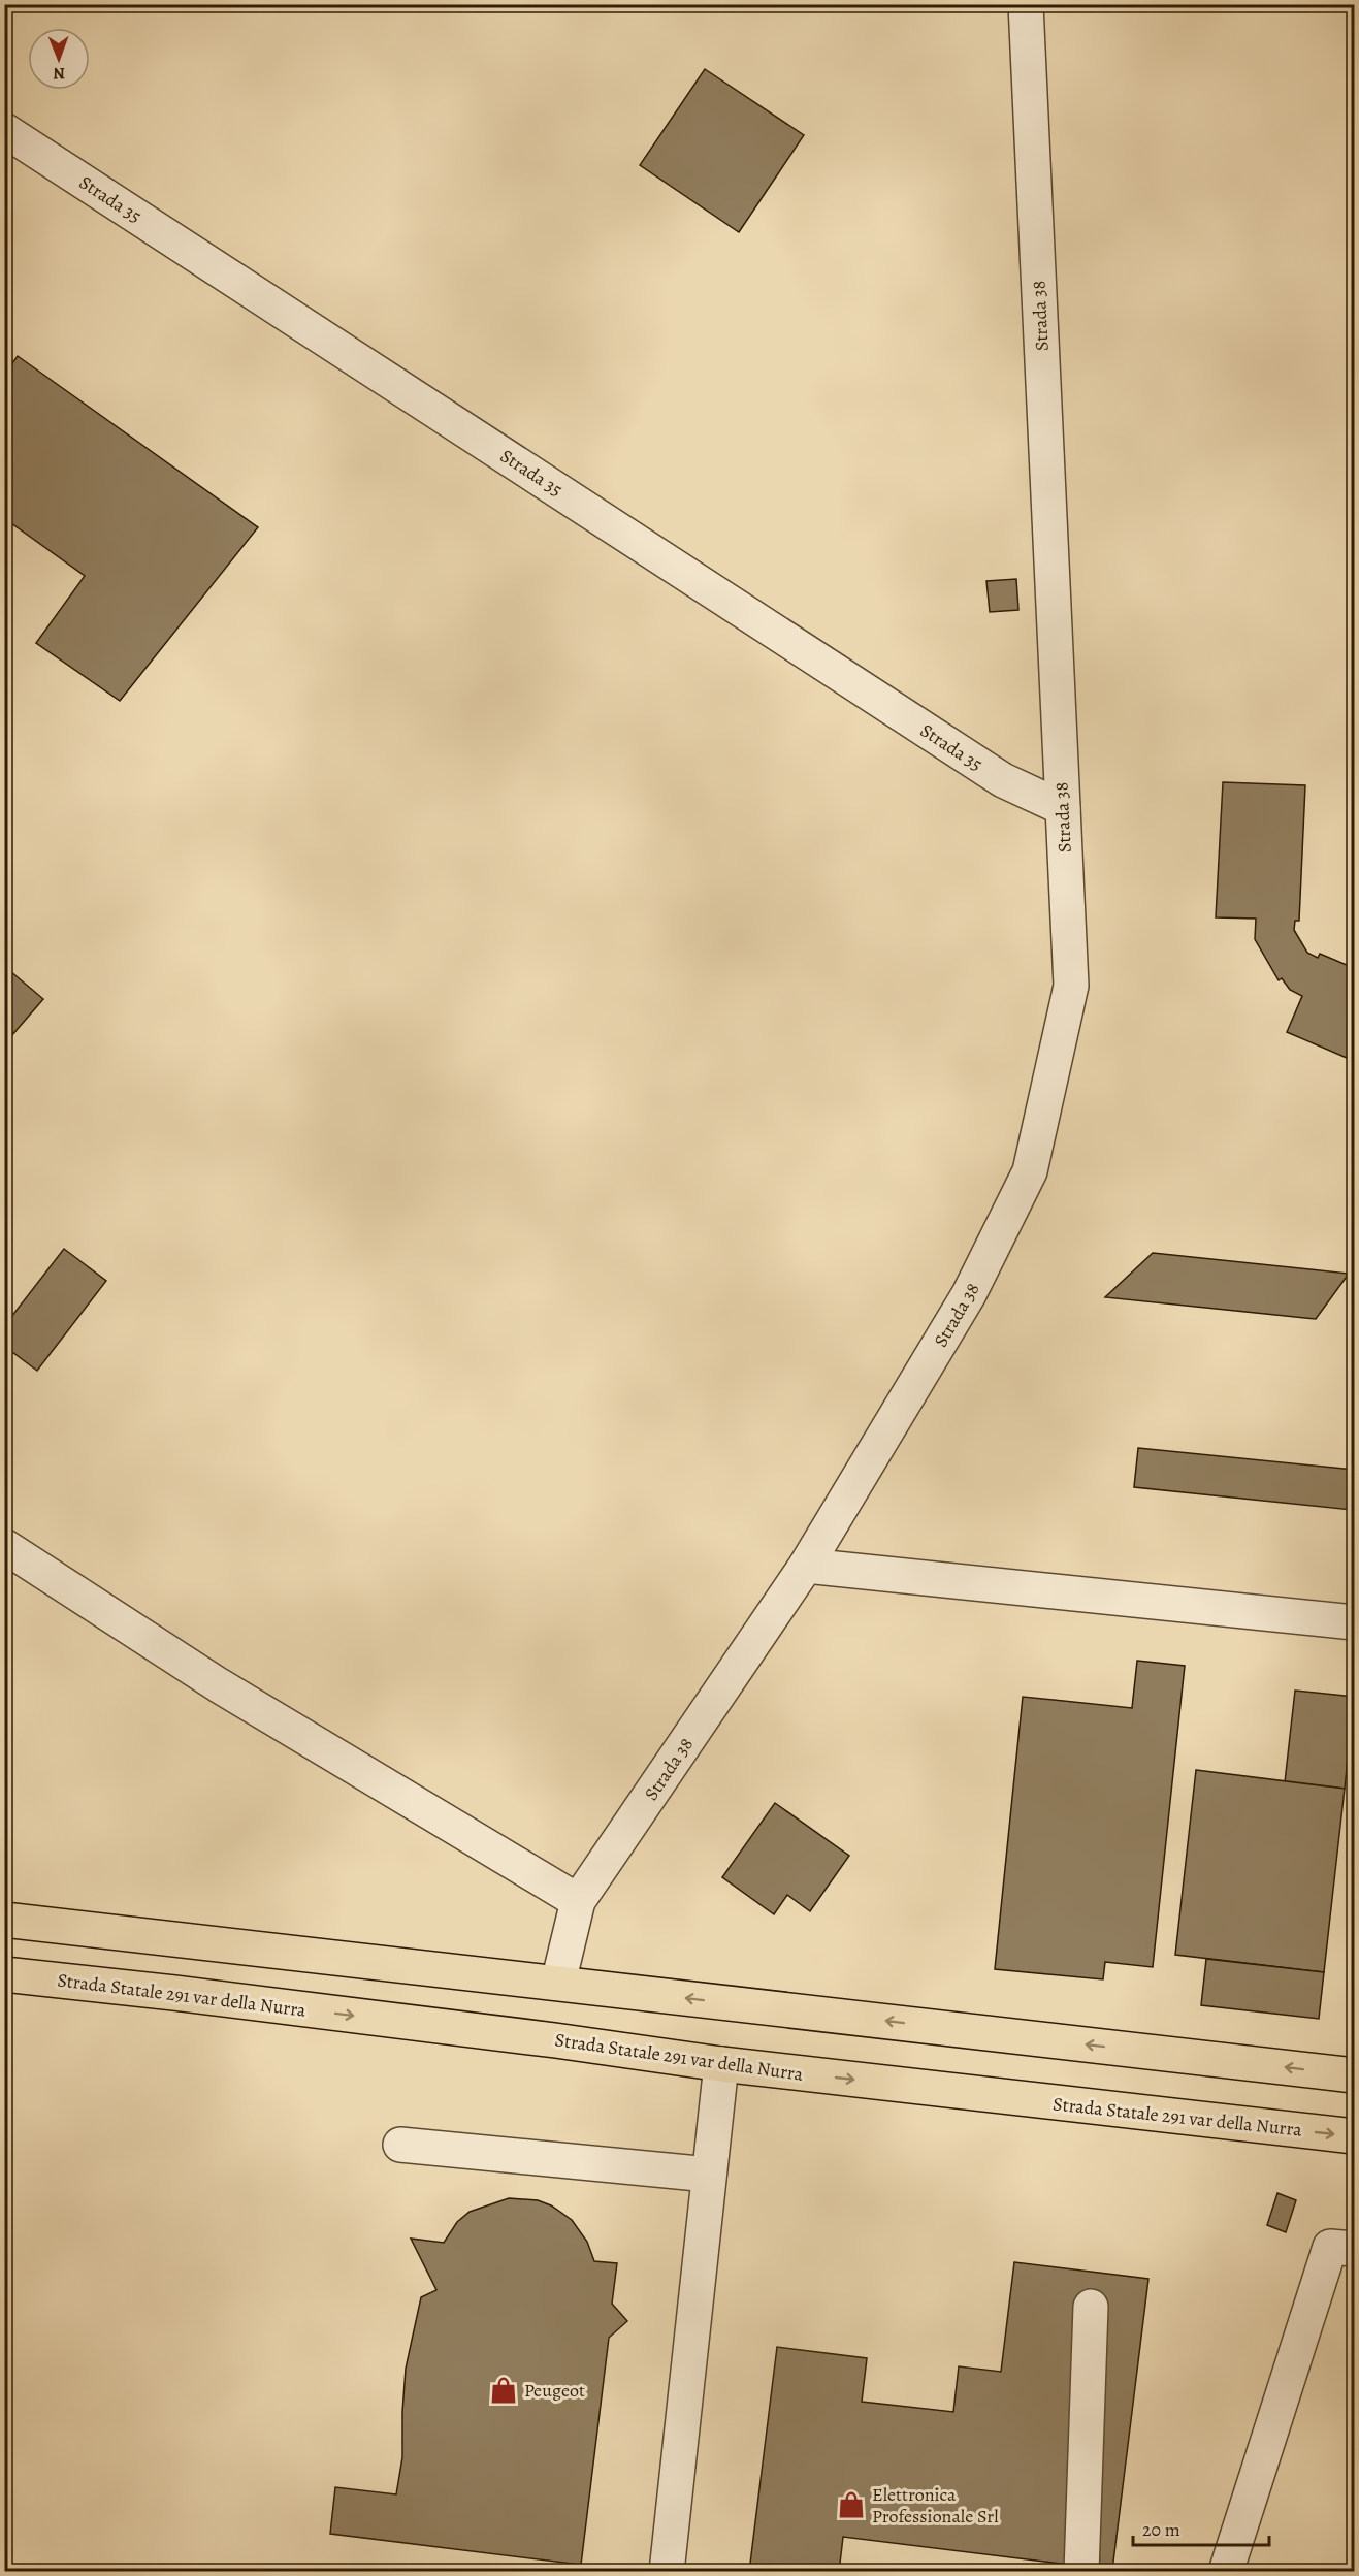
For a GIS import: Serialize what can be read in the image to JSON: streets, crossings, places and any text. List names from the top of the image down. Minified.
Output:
{"streets":{"main road":["Strada Statale 291 var della Nurra"],"street":["Strada 35","Strada 38"]},"crossings":[["Strada 35","Strada 38"]],"places":{"shop":["Peugeot","Elettronica Professionale Srl"]},"scale_bar":"20 m","north":"bottom"}
